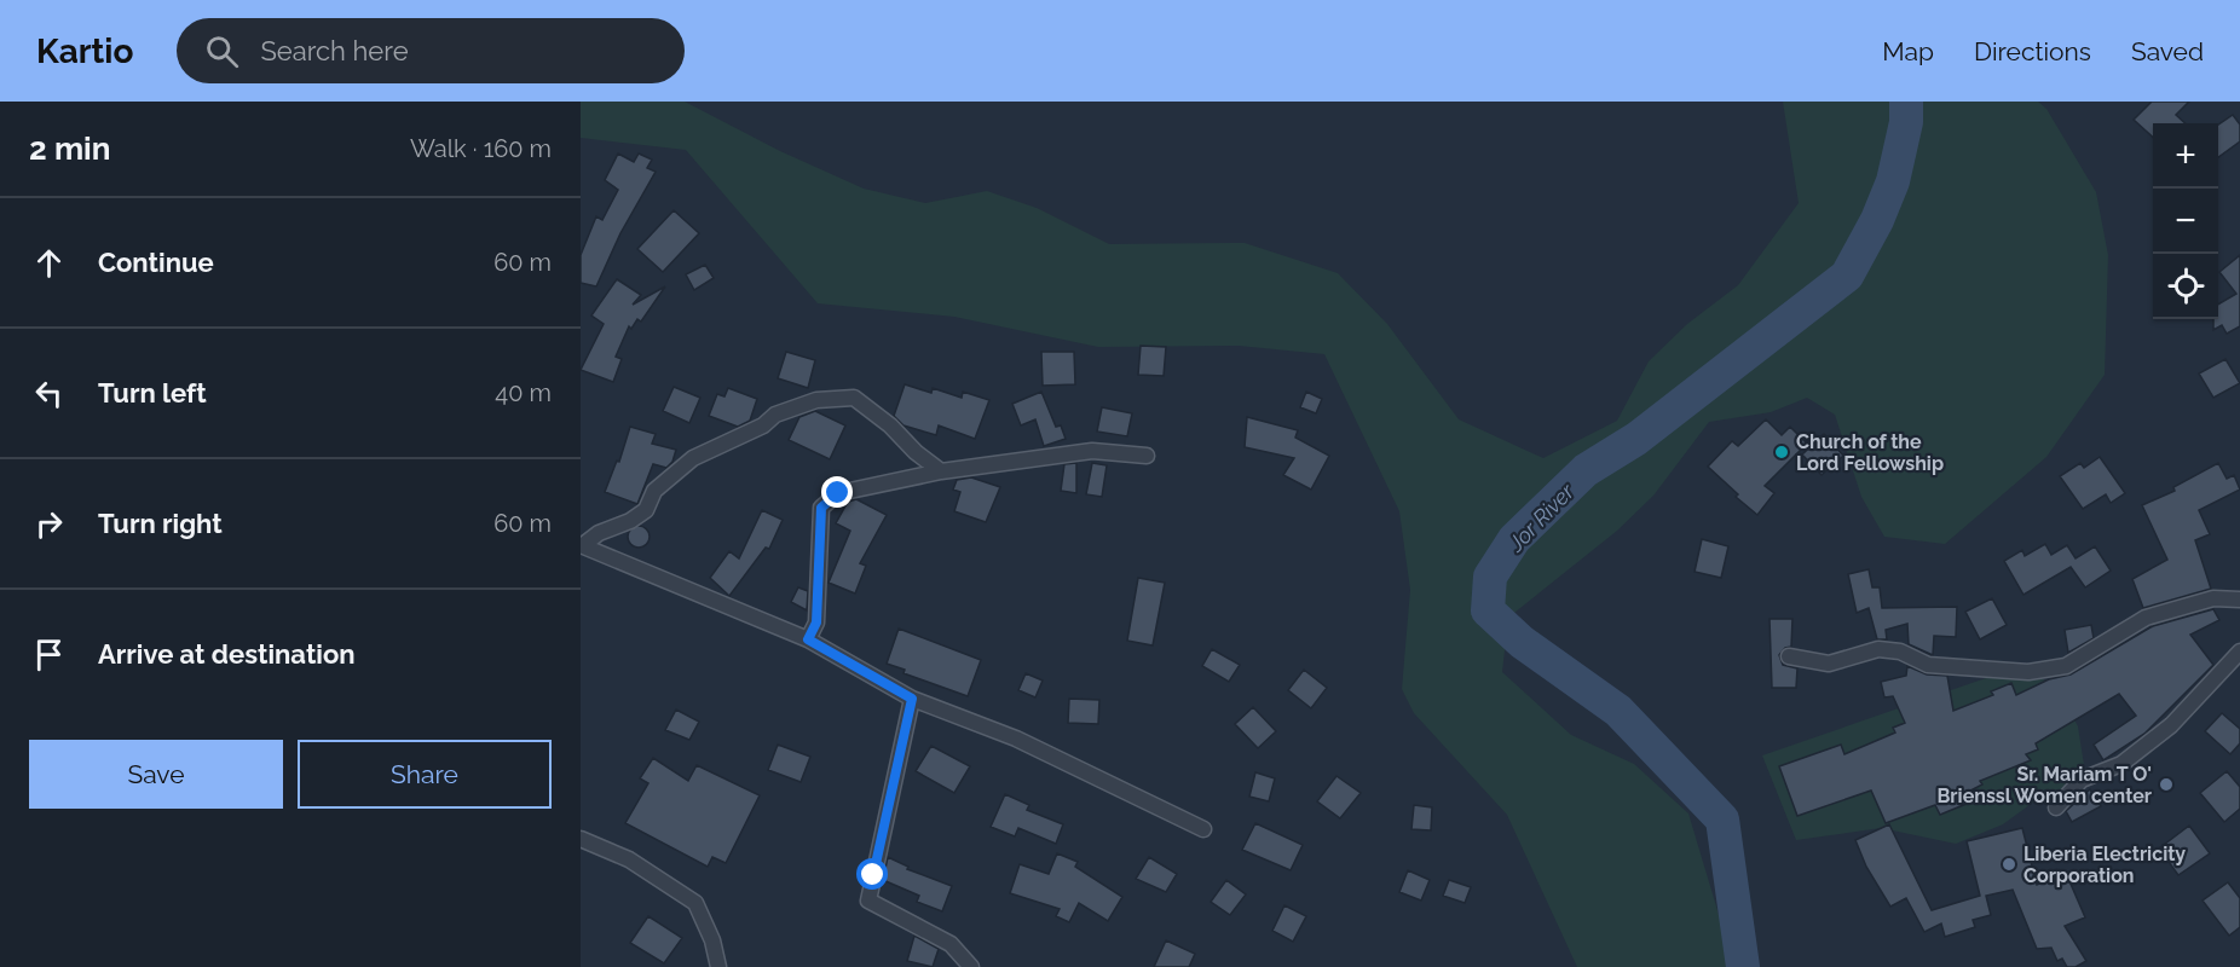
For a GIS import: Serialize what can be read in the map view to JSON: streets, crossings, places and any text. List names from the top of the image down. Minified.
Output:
{"water":["Jor River"],"places":["Church of the Lord Fellowship","Sr. Mariam T O' Brienssl Women center","Liberia Electricity Corporation"],"page":{"header":"Kartio","search":"Search here","nav":["Map","Directions","Saved"],"heading":["2 min","Walk · 160 m"],"map_buttons":["+","−"],"list":[["Continue","60 m"],["Turn left","40 m"],["Turn right","60 m"],"Arrive at destination"],"buttons":["Save","Share"]}}
